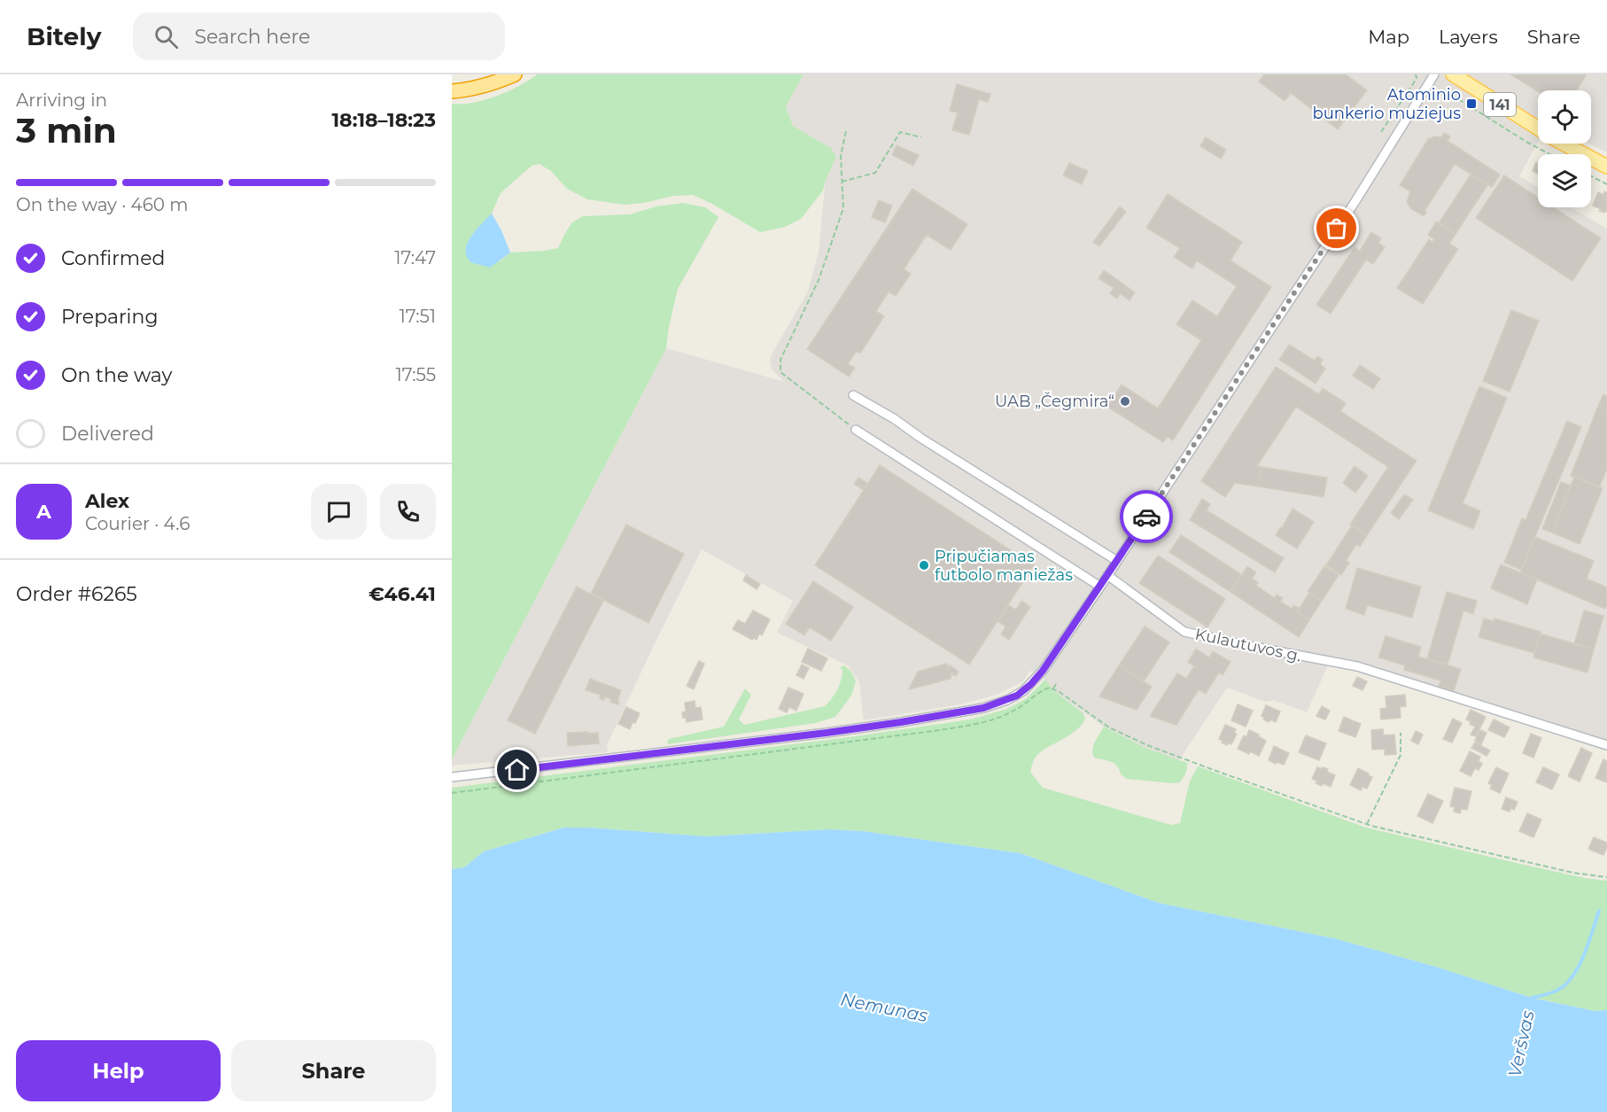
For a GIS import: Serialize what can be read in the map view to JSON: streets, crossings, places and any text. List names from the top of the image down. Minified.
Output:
{"streets":{"main road":["141"],"street":["Kulautuvos g."]},"water":["Nemunas","Veršvas"],"places":{"transit":["Atominio bunkerio muziejus"],"other":["UAB „Čegmira“","Pripučiamas futbolo maniežas"]},"page":{"header":"Bitely","search":"Search here","nav":["Map","Layers","Share"],"heading":["3 min","Arriving in","18:18–18:23"],"panel":["Alex","Courier · 4.6","Order #6265","€46.41"],"bar":"On the way · 460 m","list":[["Confirmed","17:47"],["Preparing","17:51"],["On the way","17:55"],"Delivered"],"round":"A","buttons":["Help","Share"]}}
